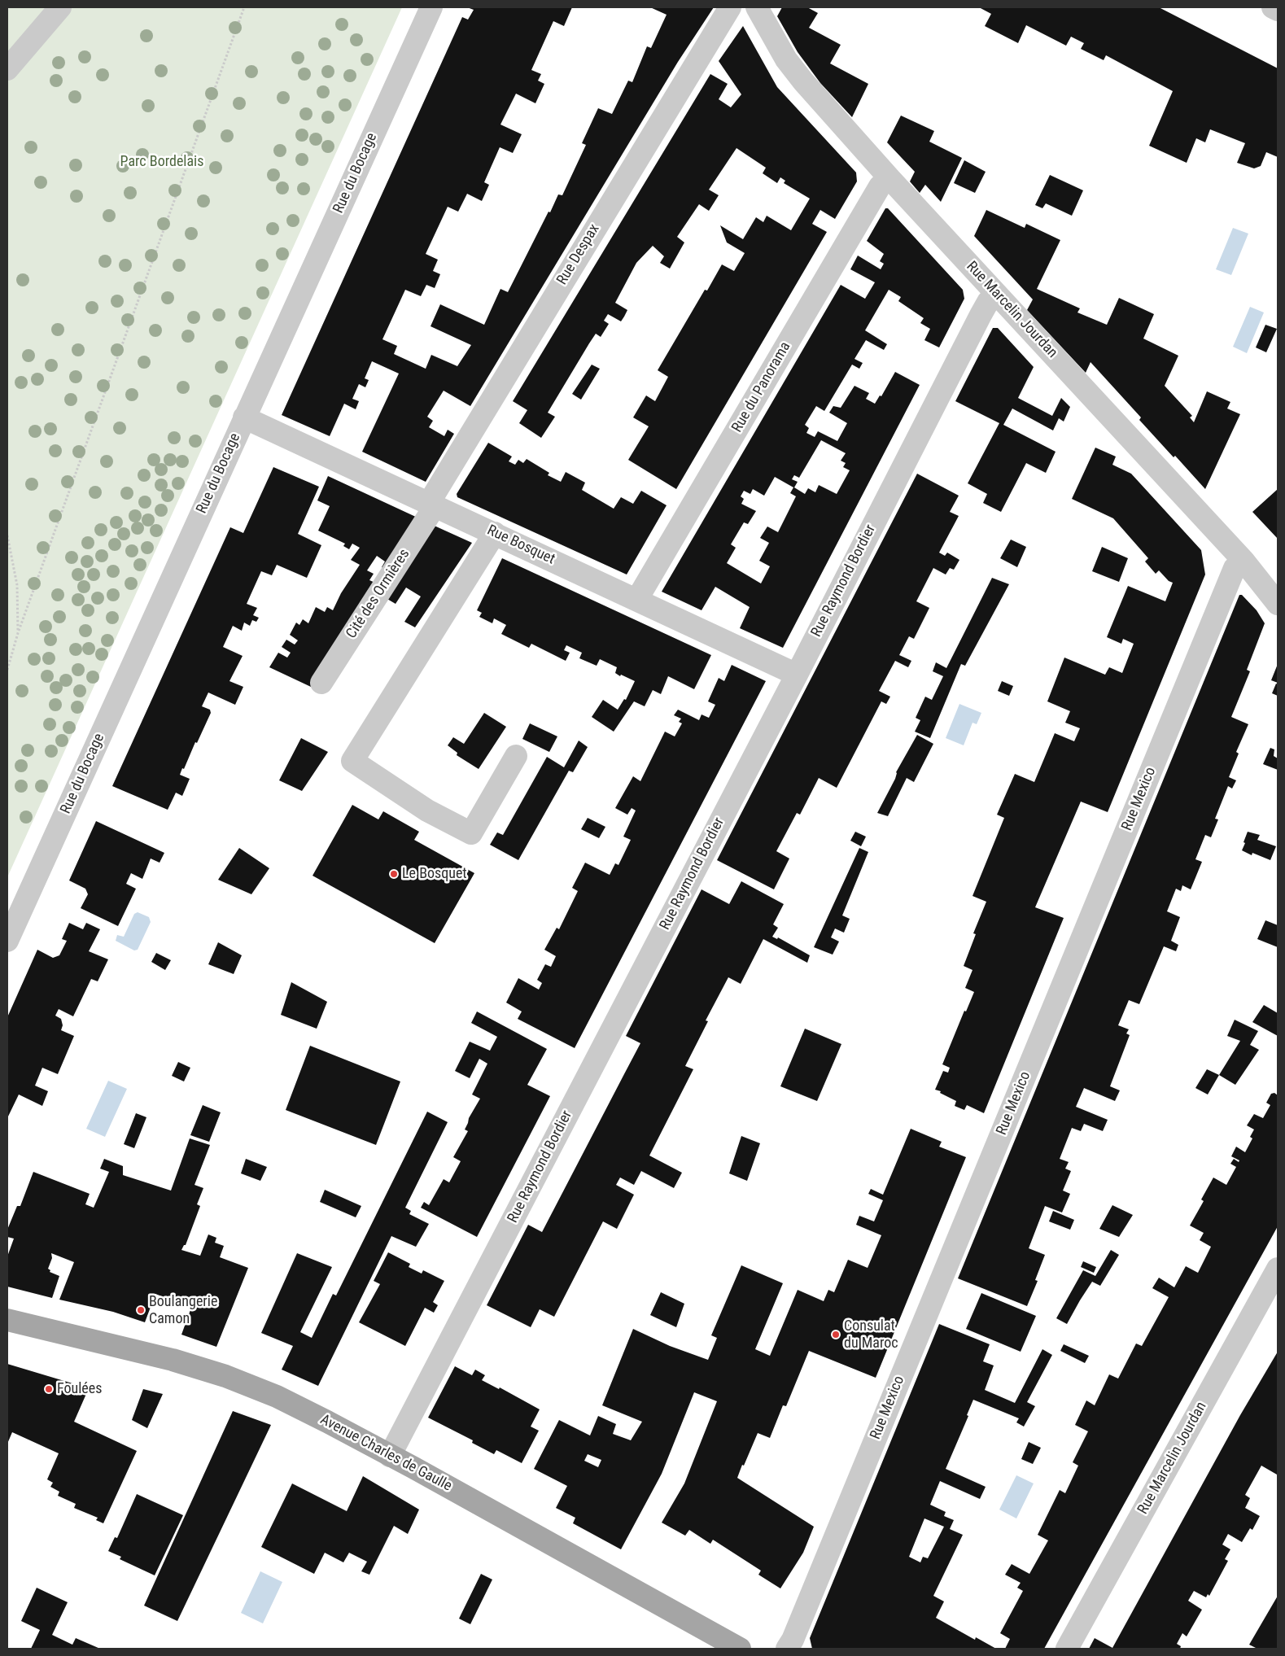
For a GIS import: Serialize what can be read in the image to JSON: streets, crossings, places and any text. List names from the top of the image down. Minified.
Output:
{"streets":{"main road":["Avenue Charles de Gaulle"],"street":["Rue du Bocage","Rue Despax","Rue Marcelin Jourdan","Rue du Panorama","Rue Bosquet","Rue Raymond Bordier","Cité des Ormières","Rue Mexico"]},"crossings":[["Rue du Bocage","Rue Bosquet"],["Rue Despax","Rue Bosquet"],["Rue Despax","Cité des Ormières"],["Rue Marcelin Jourdan","Rue du Panorama"],["Rue Marcelin Jourdan","Rue Raymond Bordier"],["Rue Marcelin Jourdan","Rue Mexico"],["Rue du Panorama","Rue Bosquet"],["Rue Bosquet","Rue Raymond Bordier"],["Rue Bosquet","Cité des Ormières"],["Rue Raymond Bordier","Avenue Charles de Gaulle"]],"parks":["Parc Bordelais"],"places":["Le Bosquet","Boulangerie Camon","Consulat du Maroc","Foulées"]}
